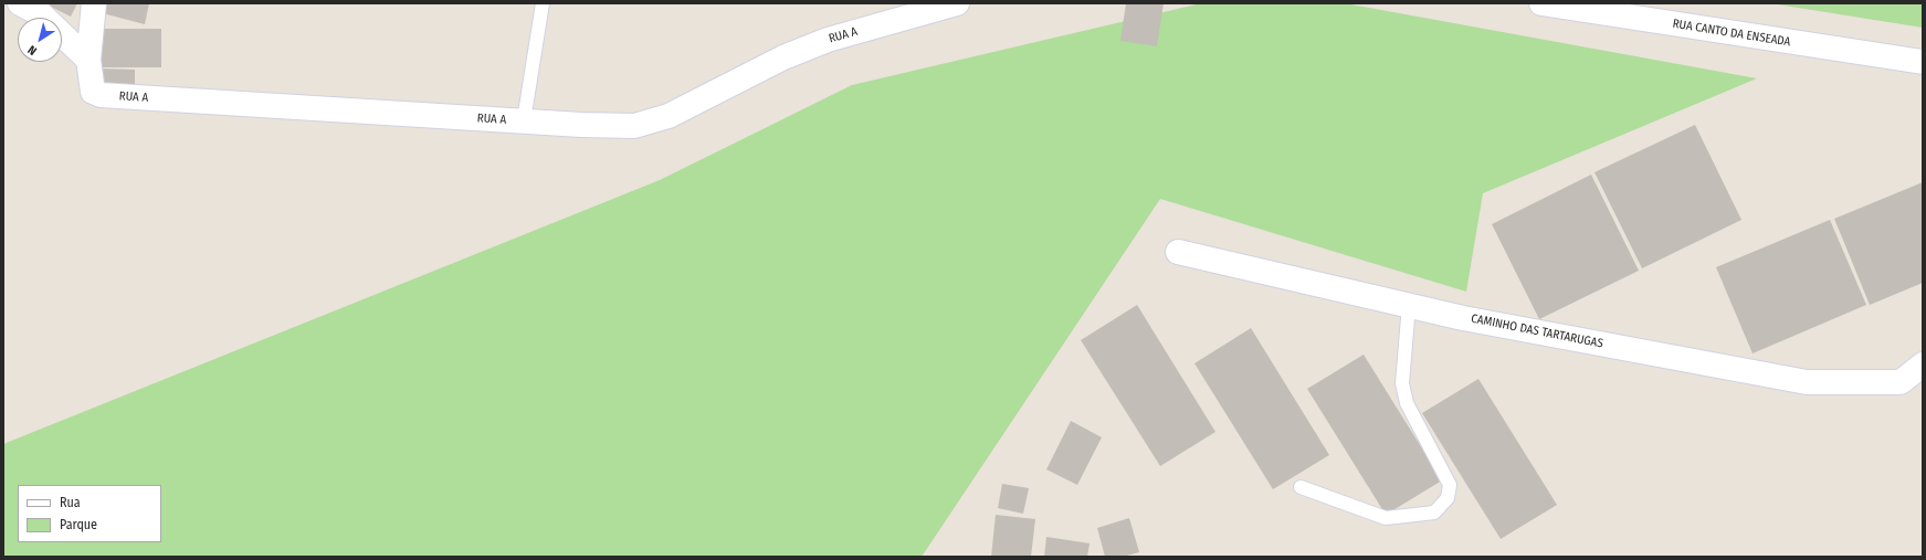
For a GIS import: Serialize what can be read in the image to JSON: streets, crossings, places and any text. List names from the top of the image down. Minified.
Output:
{"streets":{"street":["RUA CANTO DA ENSEADA","RUA A","CAMINHO DAS TARTARUGAS"]},"legend":["Rua","Parque"],"north":"bottom left"}
